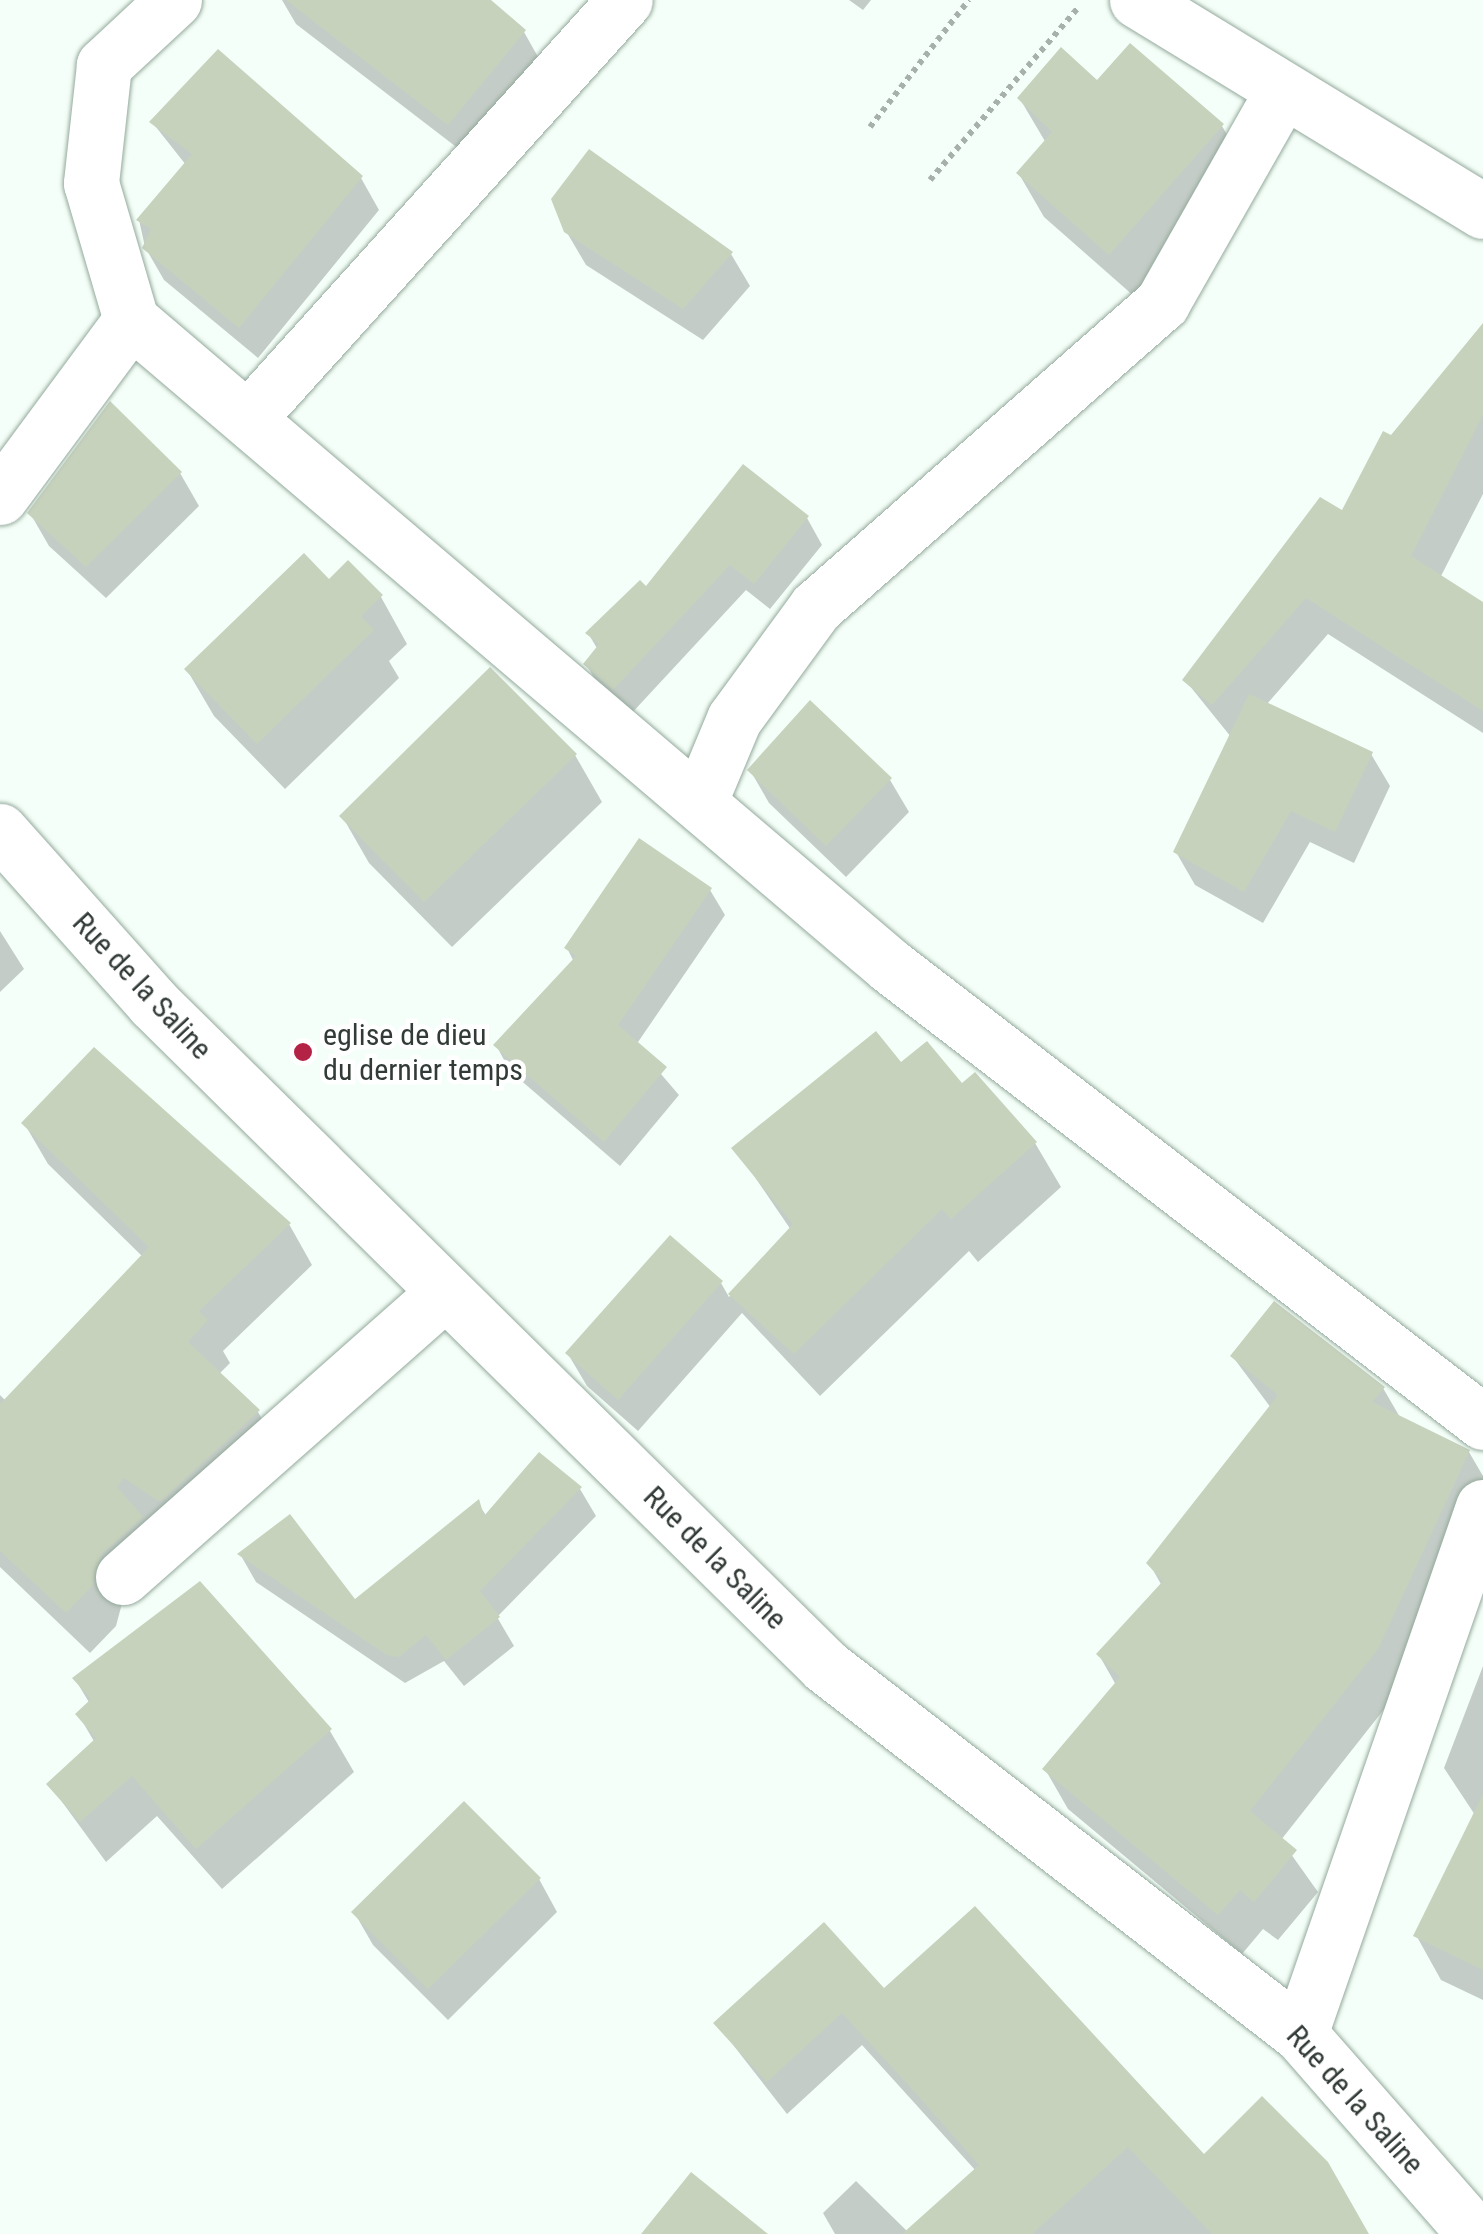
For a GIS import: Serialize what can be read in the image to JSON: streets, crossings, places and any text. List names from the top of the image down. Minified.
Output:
{"streets":{"street":["Rue de la Saline"]},"places":["eglise de dieu du dernier temps"]}
